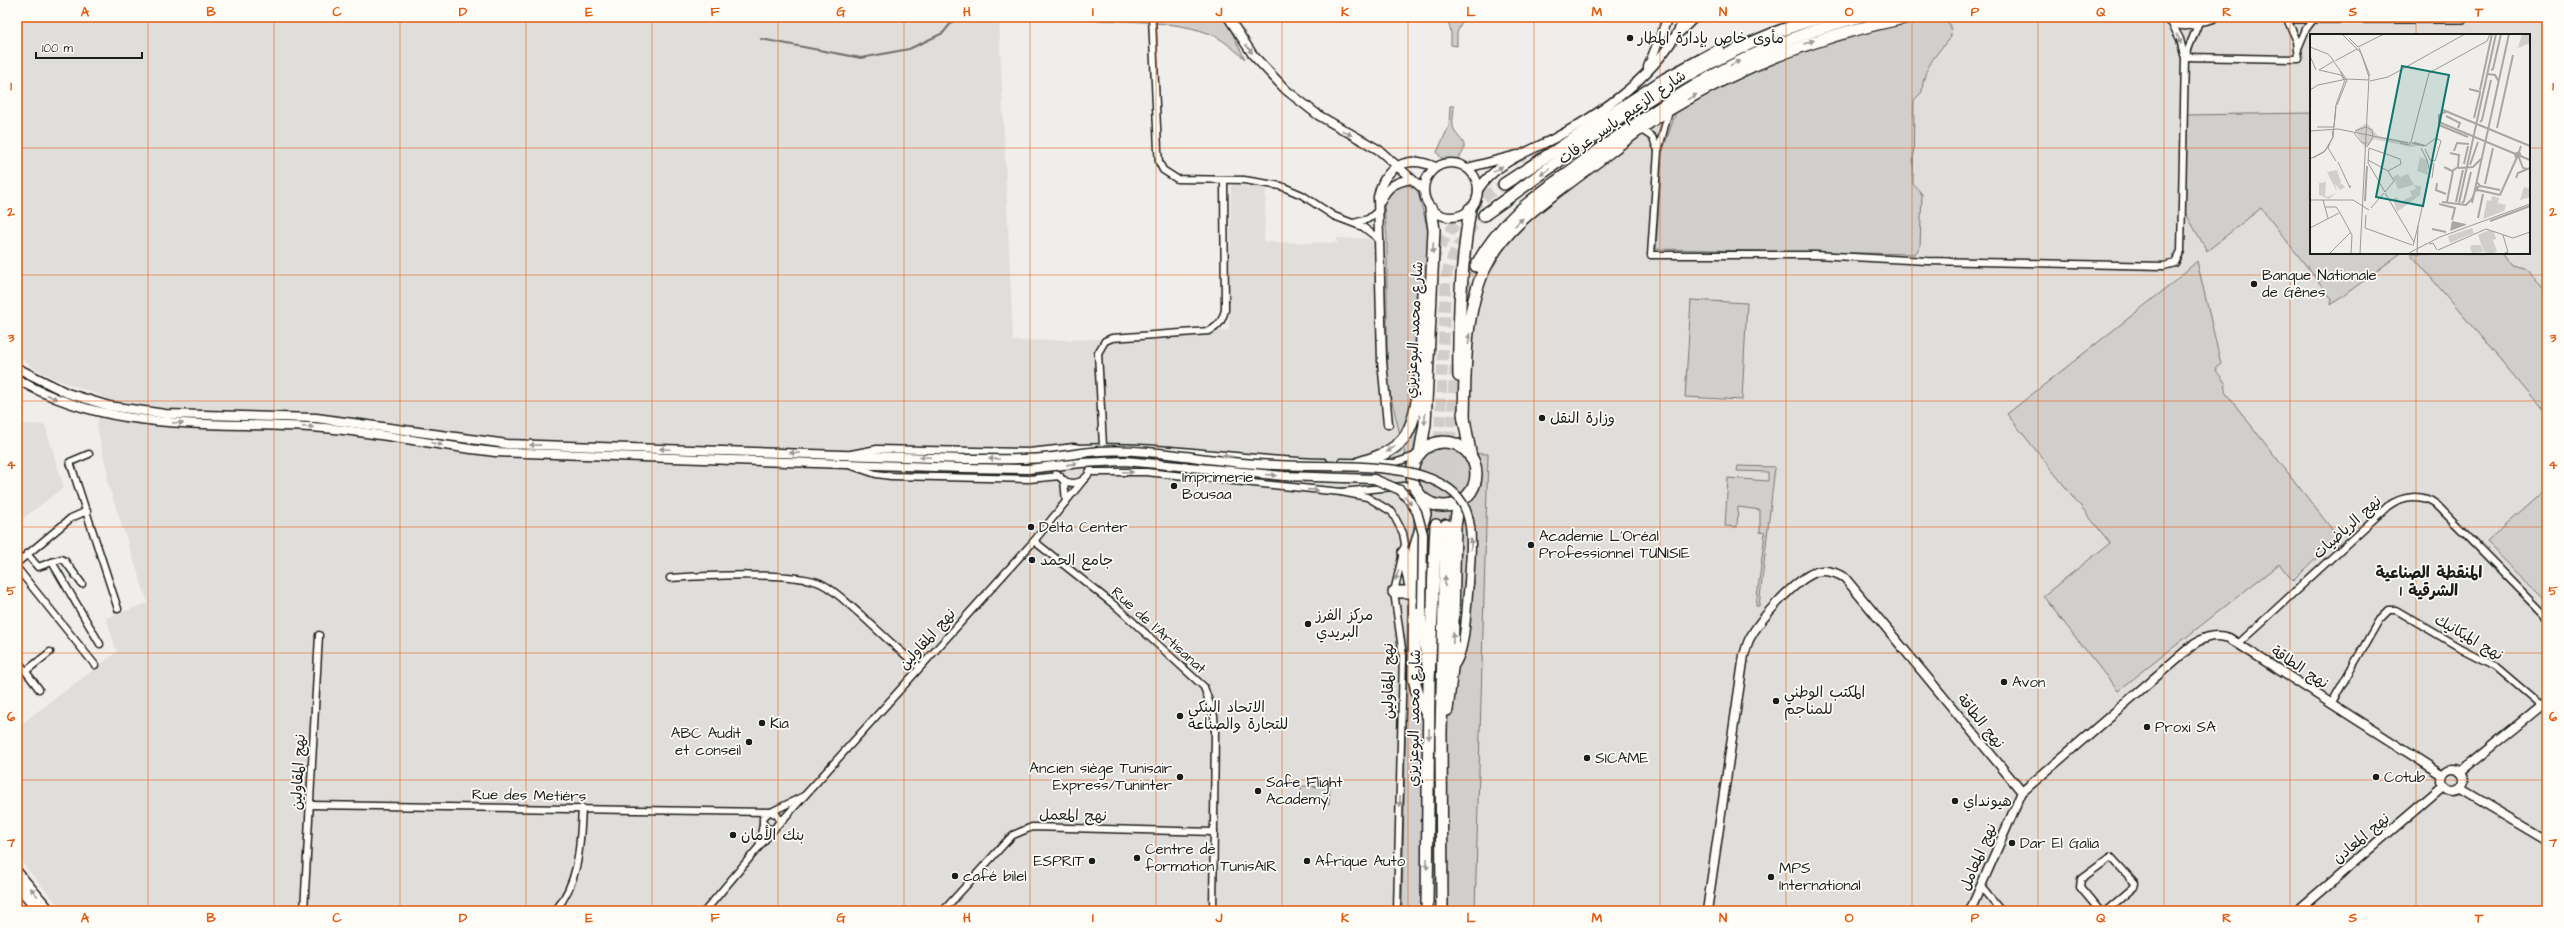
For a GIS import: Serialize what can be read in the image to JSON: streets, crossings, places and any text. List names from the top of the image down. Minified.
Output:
{"streets":{"highway":["شارع الزعيم ياسر عرفات","شارع محمد البوعزيزي"],"street":["نهج الرياضيات","Rue de l'Artisanat","نهج الميكانيك","نهج المقاولين","نهج الطاقة","Rue des Metiérs","نهج المعمل","نهج المعادن","نهج المعامل"]},"crossings":[["نهج الرياضيات","نهج الطاقة"],["Rue de l'Artisanat","نهج المقاولين"],["Rue de l'Artisanat","نهج المعمل"],["نهج الميكانيك","نهج الطاقة"],["نهج المقاولين","Rue des Metiérs"],["نهج الطاقة","نهج المعادن"],["نهج الطاقة","نهج المعامل"]],"districts":["المنقطة الصناعية الشرقية 1"],"places":["مأوى خاص بإدارة المطار","Banque Nationale de Gênes","وزارة النقل","Imprimerie Bousaa","Delta Center","Academie L'Oréal Professionnel TUNISIE","جامع الحمد","مركز الفرز البريدي","Avon","المكتب الوطني للمناجم","الاتحاد البنكي للتجارة والصناعة","Kia","Proxi SA","ABC Audit et conseil","SICAME","Ancien siège Tunisair Express/Tuninter","Cotub","Safe Flight Academy","هيونداي","بنك الأمان","Dar El Galia","Centre de formation TunisAIR","ESPRIT","Afrique Auto","café bilel","MPS International"],"scale_bar":"100 m","grid":{"columns":["A","B","C","D","E","F","G","H","I","J","K","L","M","N","O","P","Q","R","S","T"],"rows":["1","2","3","4","5","6","7"]}}
